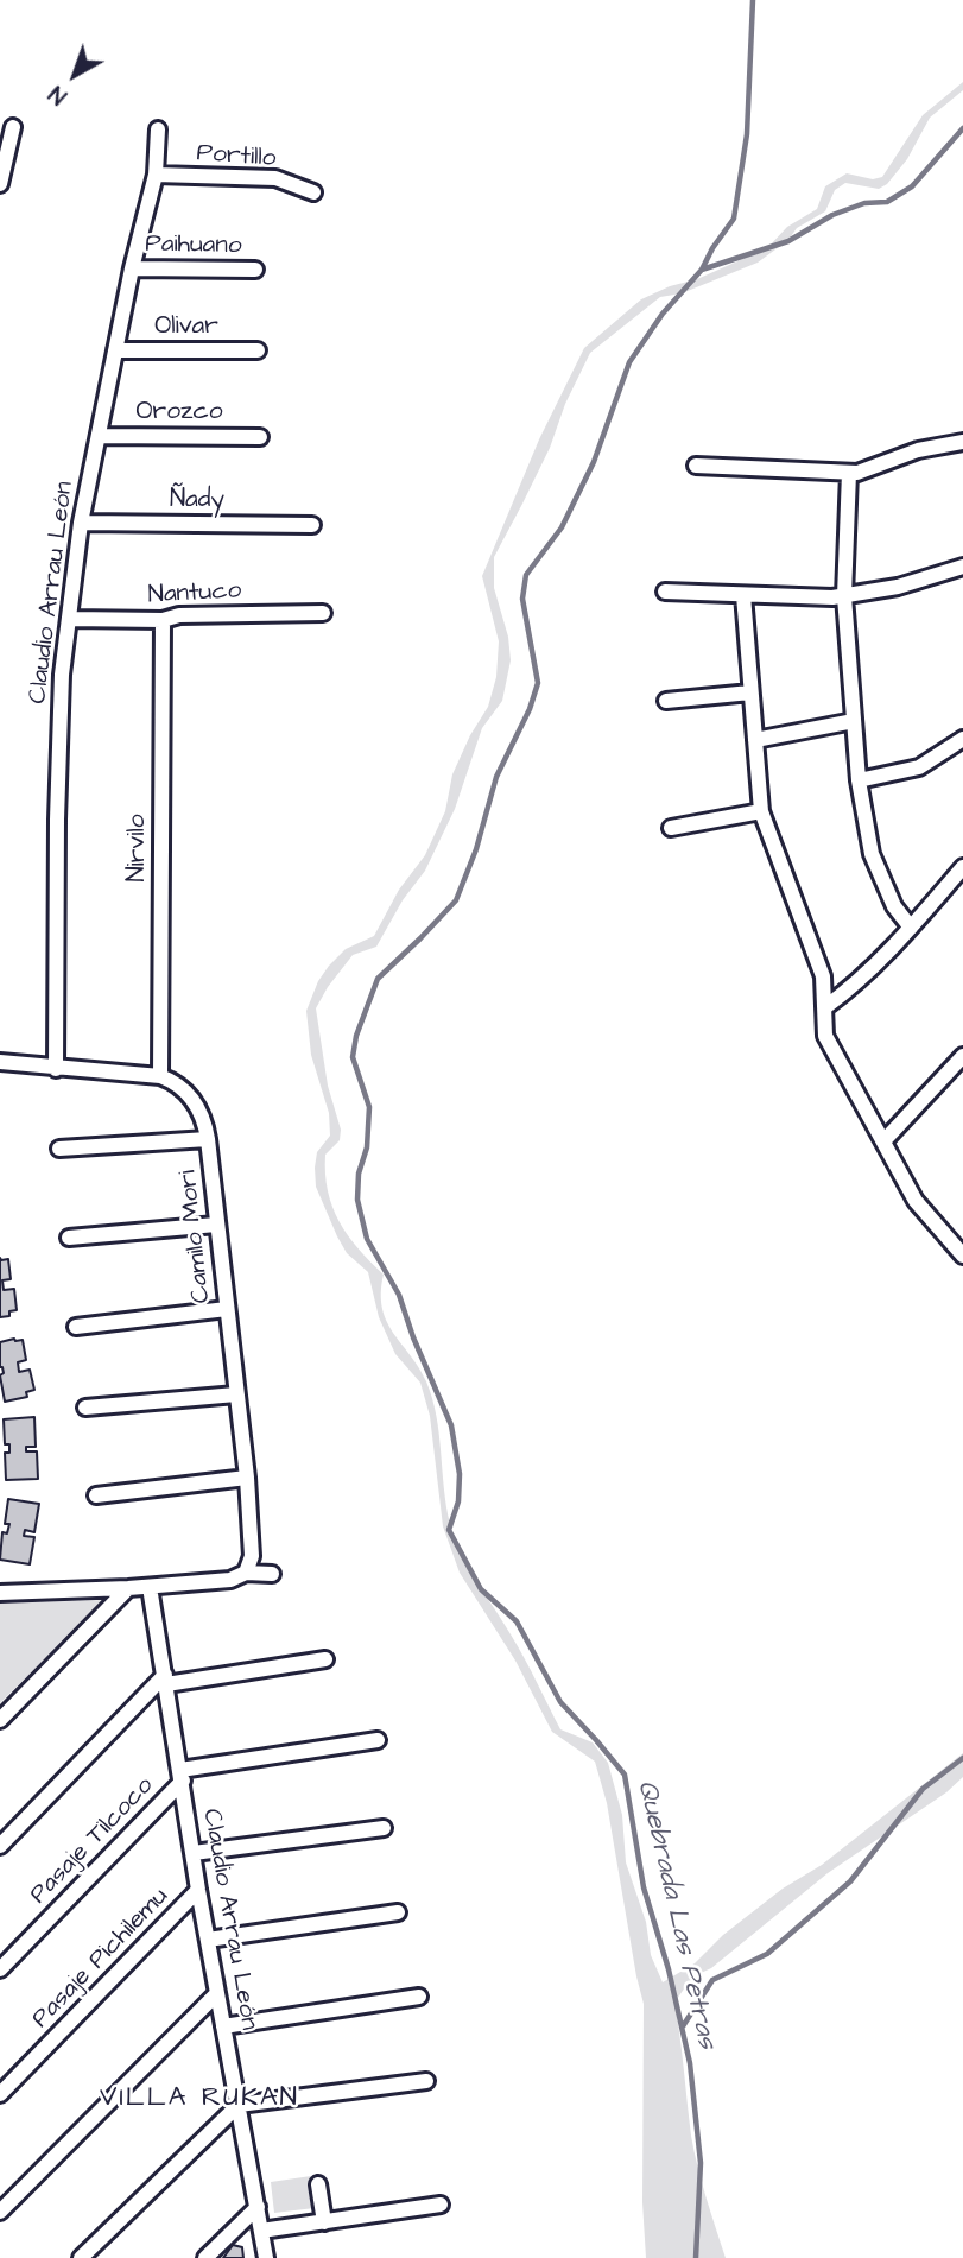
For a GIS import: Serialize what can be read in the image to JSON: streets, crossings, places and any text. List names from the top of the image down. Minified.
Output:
{"streets":{"street":["Portillo","Paihuano","Olivar","Orozco","Ñady","Claudio Arrau León","Nantuco","Nirvilo","Camilo Mori","Pasaje Tilcoco","Pasaje Pichilemu"]},"crossings":[["Portillo","Claudio Arrau León"],["Paihuano","Claudio Arrau León"],["Olivar","Claudio Arrau León"],["Orozco","Claudio Arrau León"],["Ñady","Claudio Arrau León"],["Claudio Arrau León","Nantuco"],["Claudio Arrau León","Pasaje Tilcoco"],["Claudio Arrau León","Pasaje Pichilemu"],["Nantuco","Nirvilo"],["Nirvilo","Camilo Mori"]],"districts":["VILLA RUKAN"],"water":["Quebrada Las Petras"],"north":"bottom left"}
